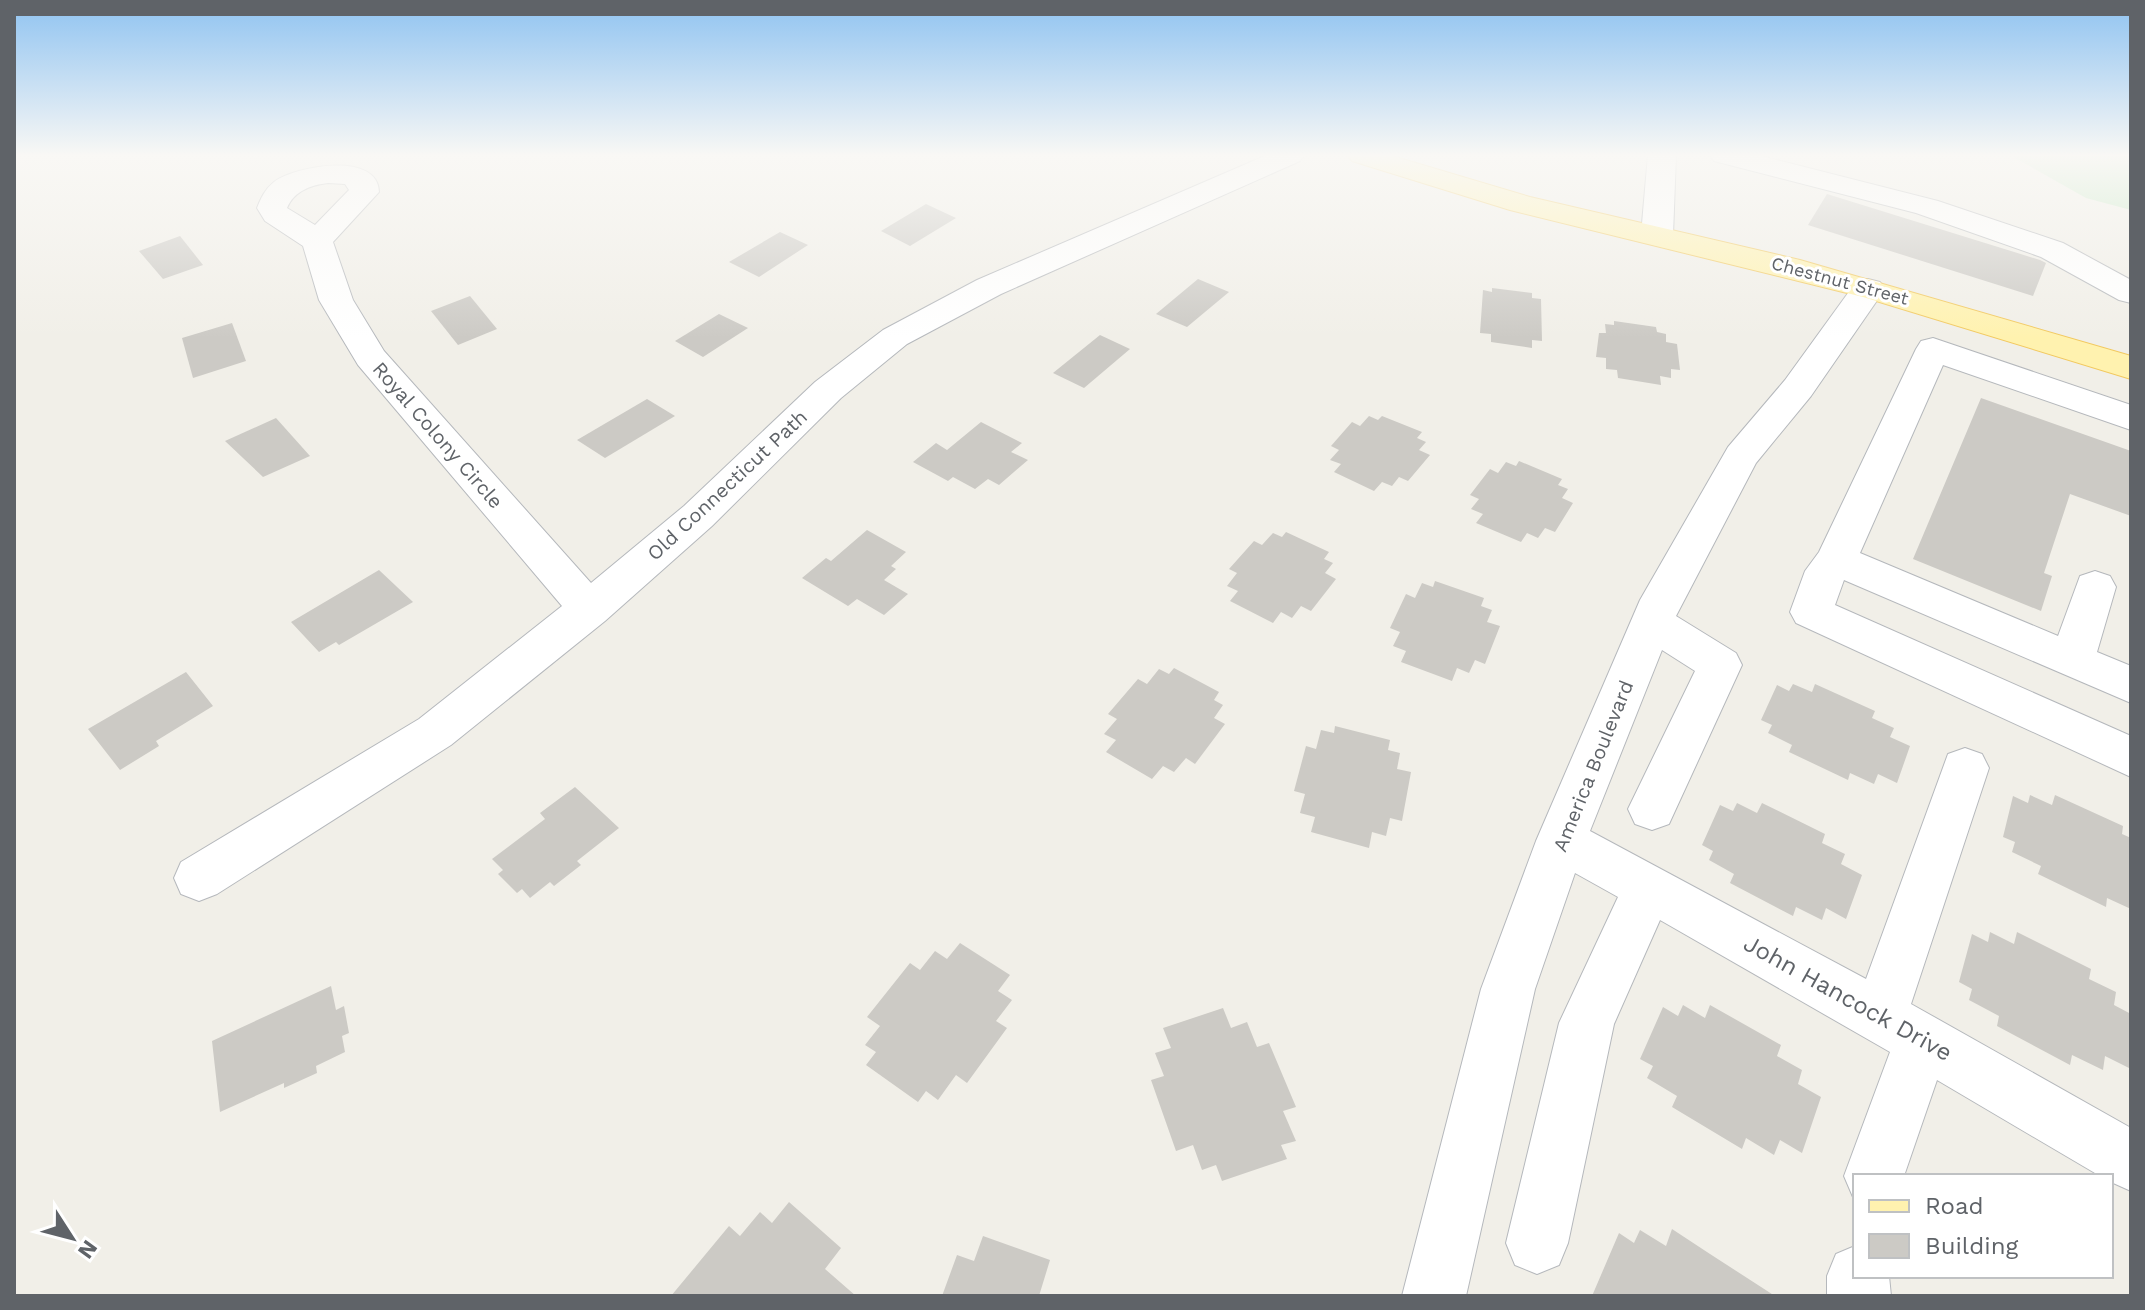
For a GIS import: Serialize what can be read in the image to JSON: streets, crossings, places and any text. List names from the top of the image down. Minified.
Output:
{"streets":{"main road":["Chestnut Street"],"street":["Royal Colony Circle","Old Connecticut Path","America Boulevard","John Hancock Drive"]},"crossings":[["Chestnut Street","America Boulevard"],["Royal Colony Circle","Old Connecticut Path"],["America Boulevard","John Hancock Drive"]],"legend":["Road","Building"],"north":"bottom right"}
